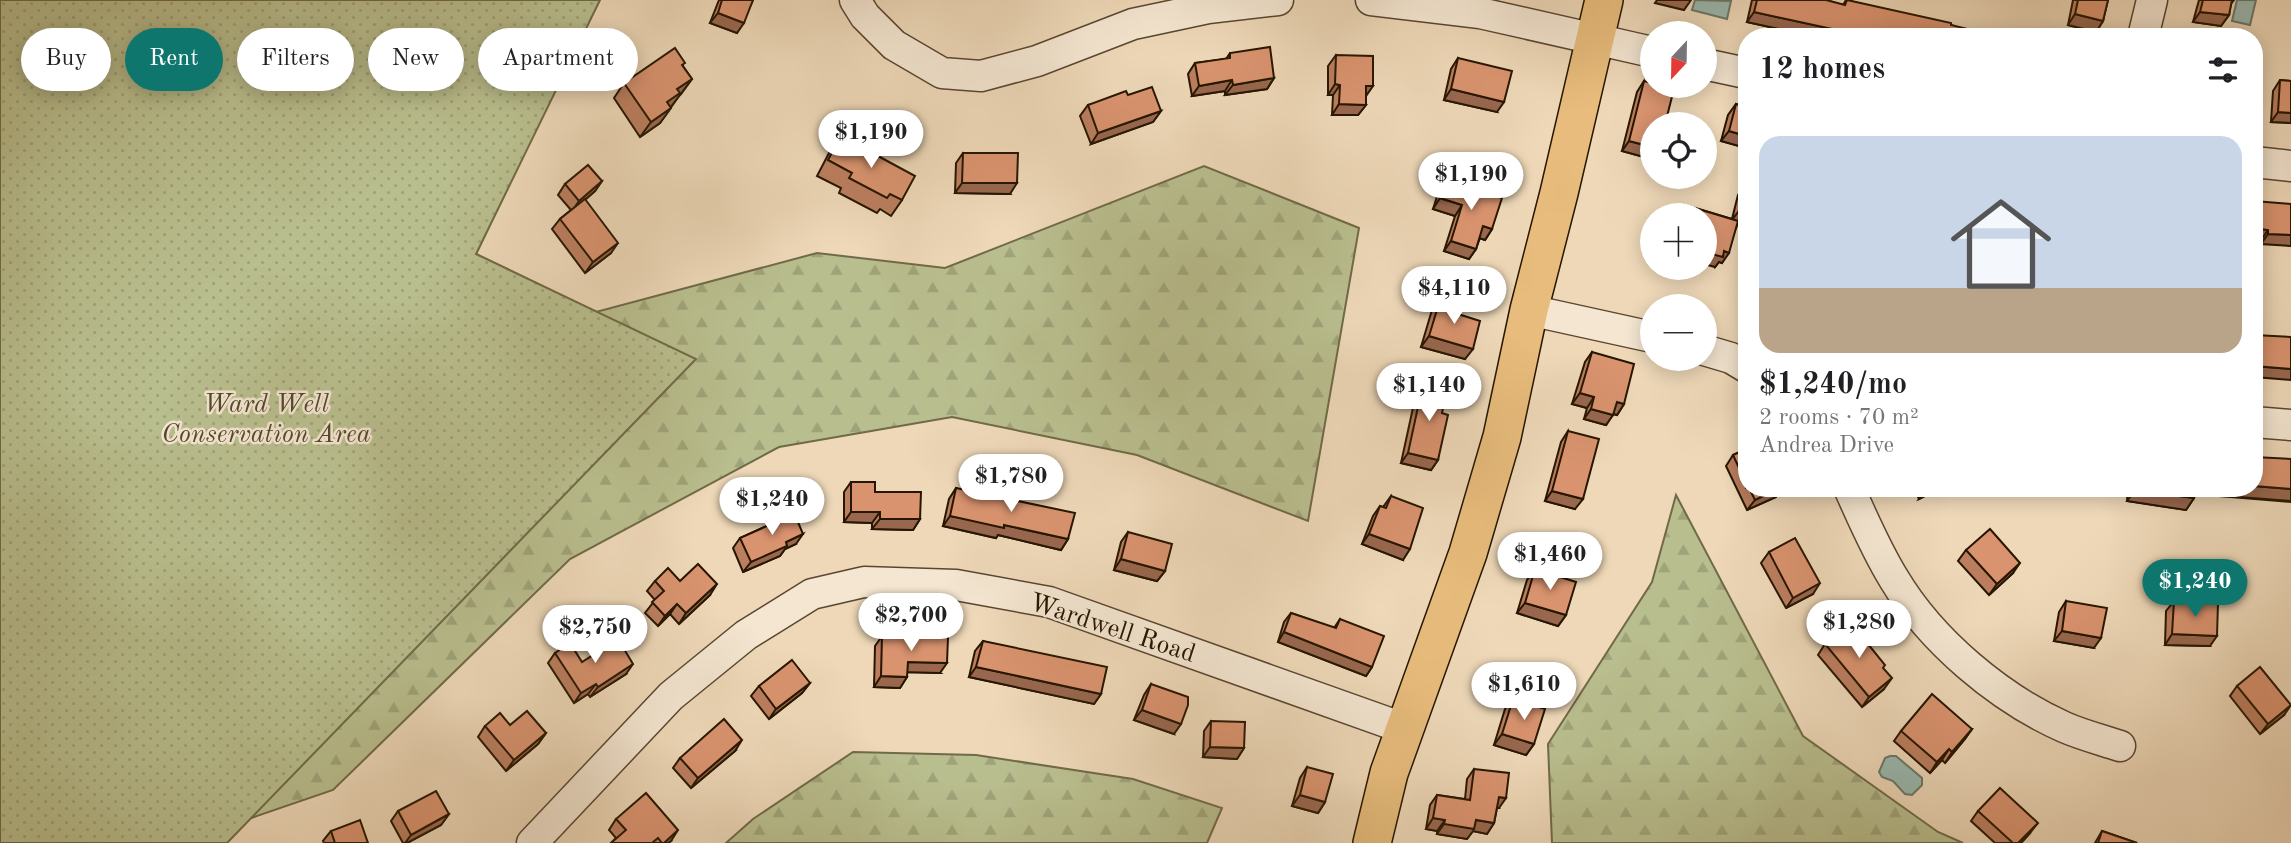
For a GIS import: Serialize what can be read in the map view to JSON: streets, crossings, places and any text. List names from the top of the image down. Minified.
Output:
{"streets":{"street":["Wardwell Road"]},"parks":["Ward Well Conservation Area"],"north":"bottom","page":{"map_buttons":["+","−"],"chip":["Buy","Rent","Filters","New","Apartment"],"heading":"12 homes","price":["$1,190","$1,190","$4,110","$1,140","$1,780","$1,240","$1,460","$1,240","$2,700","$1,280","$2,750","$1,610"],"list":[{"name":"$1,240/mo","note":"2 rooms · 70 m² · Andrea Drive"}]}}
